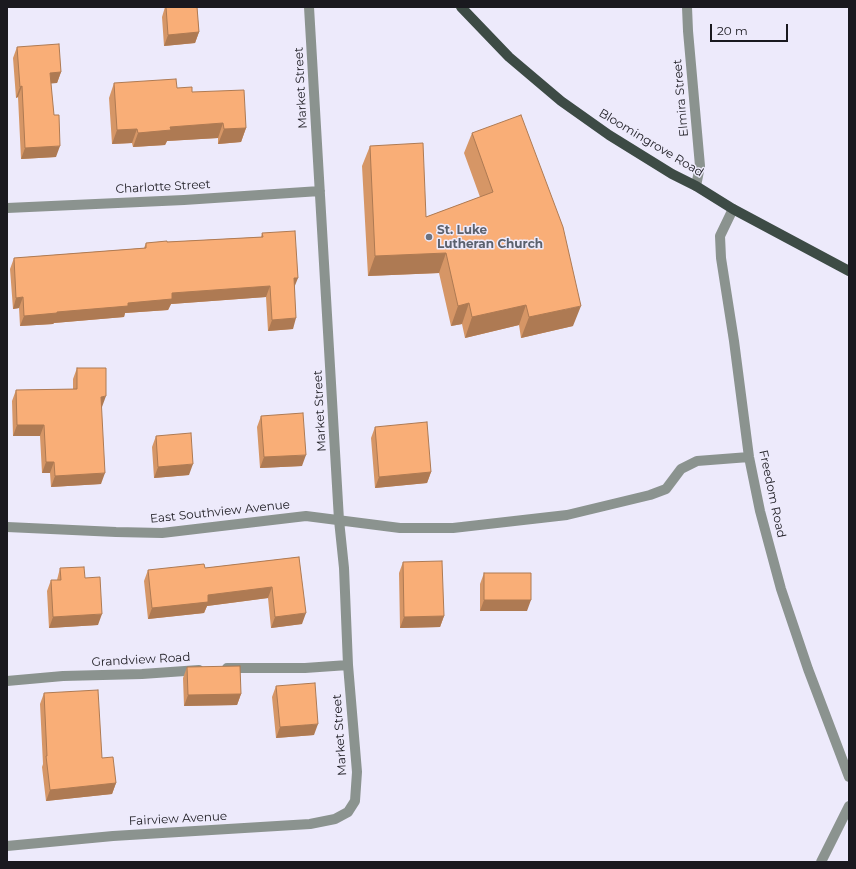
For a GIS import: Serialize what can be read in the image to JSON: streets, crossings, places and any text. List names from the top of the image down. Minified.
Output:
{"streets":{"main road":["Bloomingrove Road"],"street":["Market Street","Elmira Street","Charlotte Street","Freedom Road","East Southview Avenue","Grandview Road","Fairview Avenue"]},"crossings":[["Market Street","Charlotte Street"],["Market Street","East Southview Avenue"],["Market Street","Grandview Road"],["Market Street","Fairview Avenue"],["Elmira Street","Bloomingrove Road"],["Bloomingrove Road","Freedom Road"],["Freedom Road","East Southview Avenue"]],"places":["St. Luke Lutheran Church"],"scale_bar":"20 m"}
